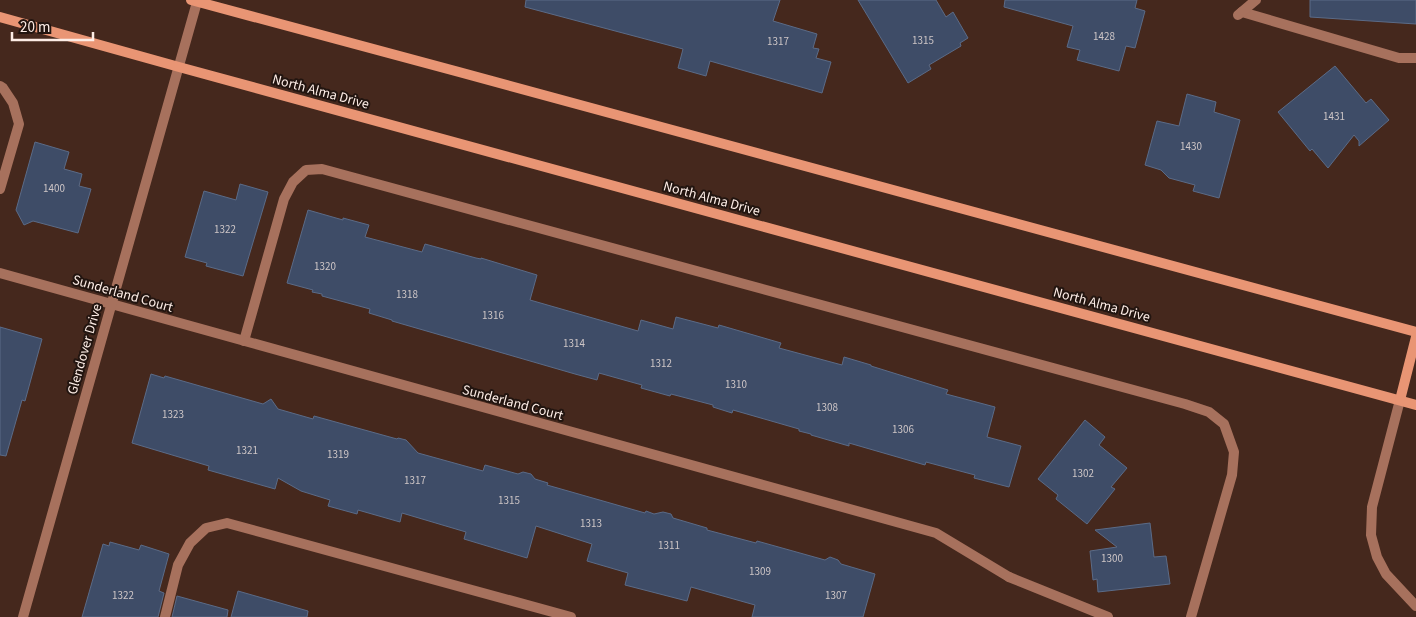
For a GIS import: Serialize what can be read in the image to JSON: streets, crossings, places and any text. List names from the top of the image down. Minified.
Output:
{"streets":{"main road":["North Alma Drive"],"street":["Sunderland Court","Glendover Drive"]},"crossings":[["North Alma Drive","Glendover Drive"],["Sunderland Court","Glendover Drive"]],"house_numbers":["1428","1315","1317","1431","1430","1400","1322","1320","1318","1316","1314","1312","1310","1308","1323","1306","1321","1319","1302","1317","1315","1313","1311","1300","1309","1322","1307"],"scale_bar":"20 m"}
